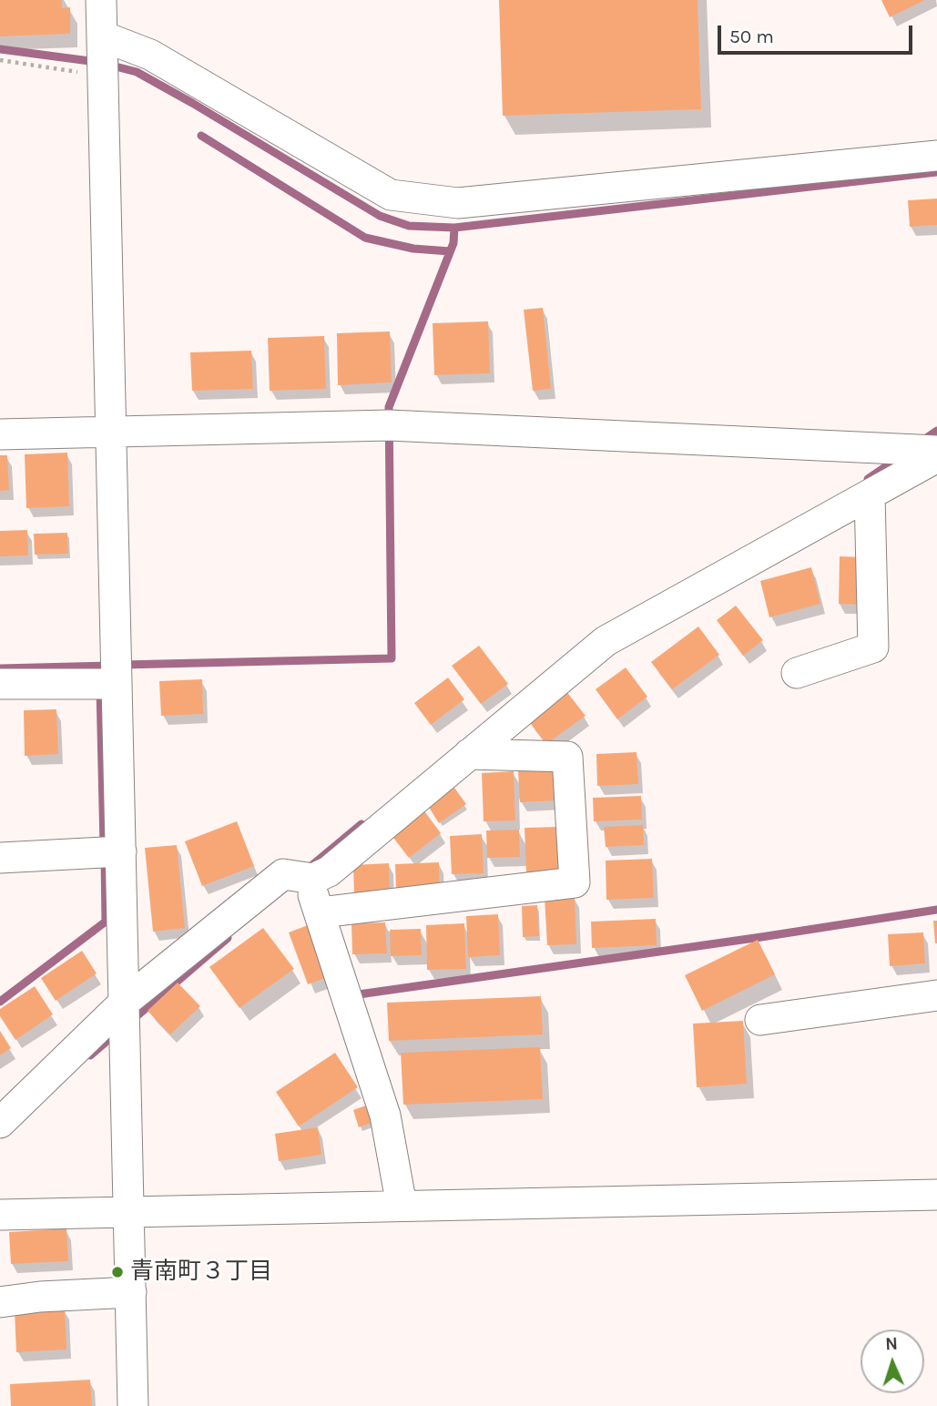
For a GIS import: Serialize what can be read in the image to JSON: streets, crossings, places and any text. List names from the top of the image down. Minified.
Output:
{"places":["青南町３丁目"],"scale_bar":"50 m","north":"top"}
